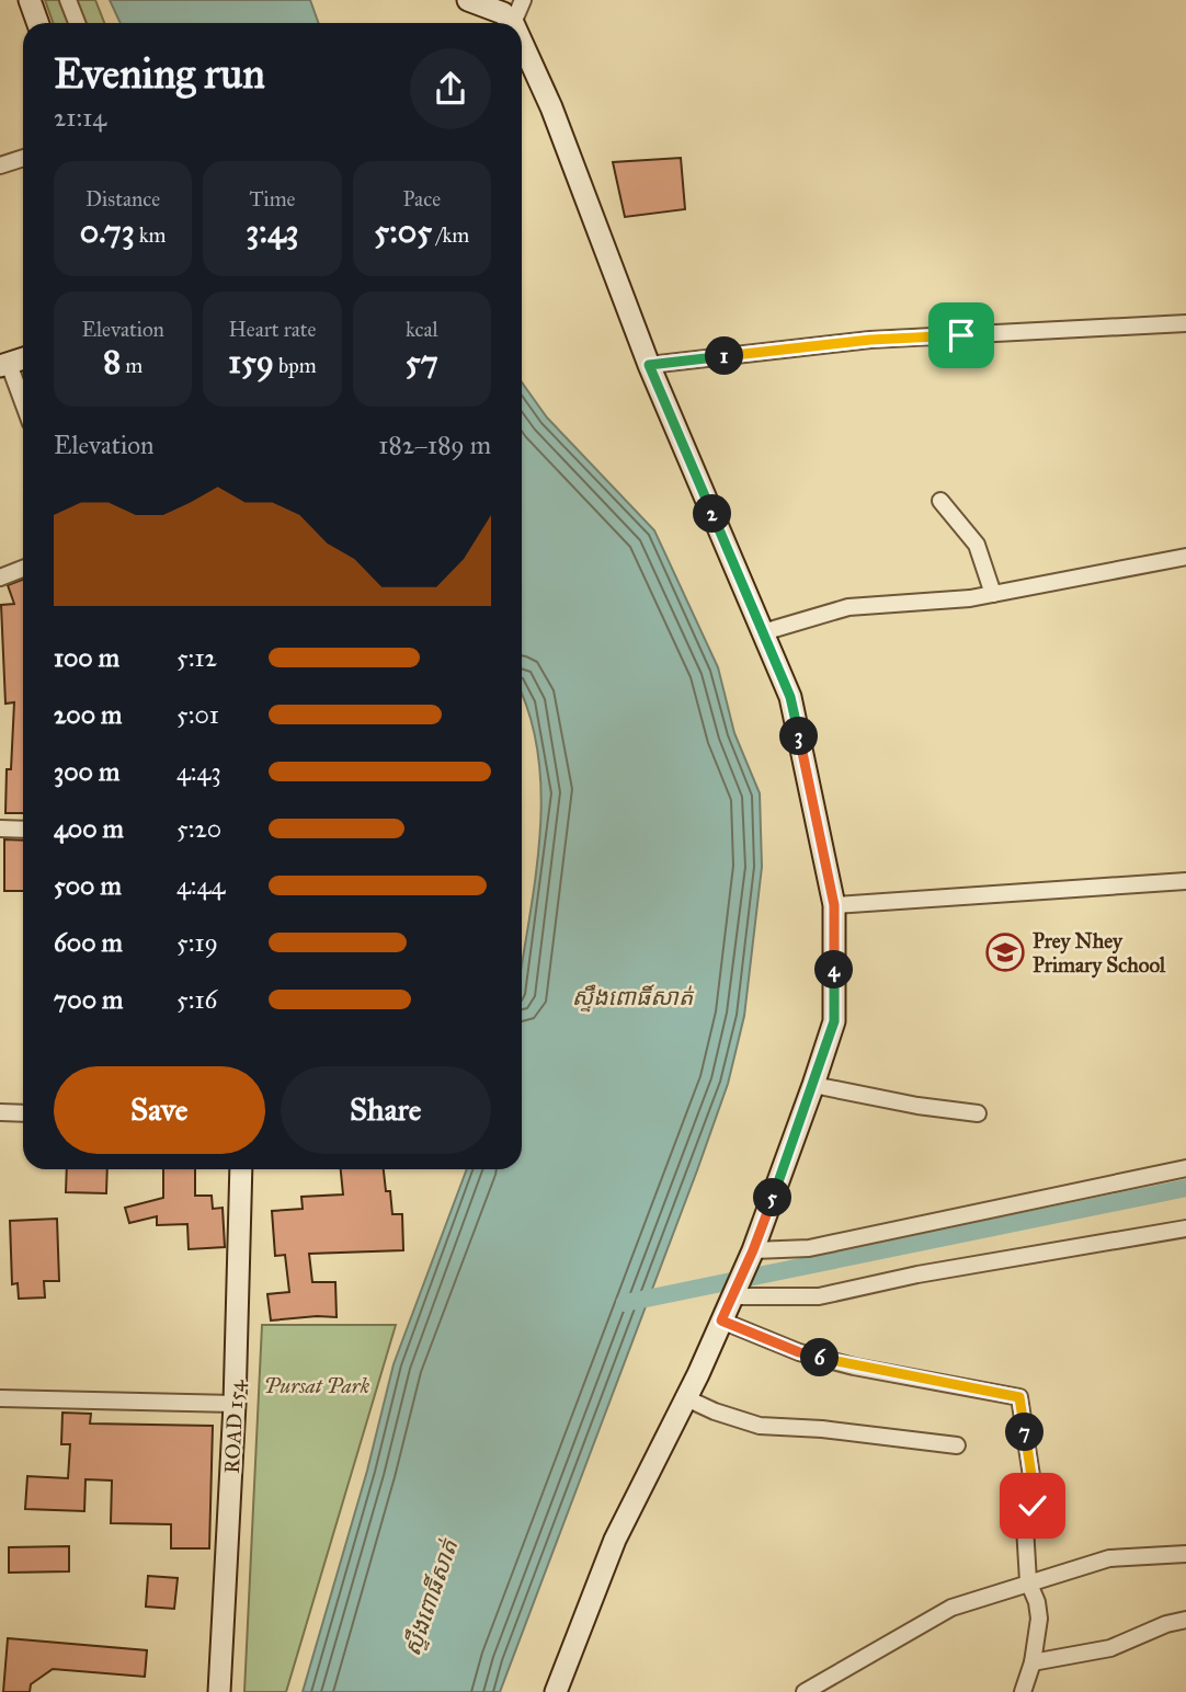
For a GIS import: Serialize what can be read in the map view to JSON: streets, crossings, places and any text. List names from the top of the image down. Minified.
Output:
{"streets":{"street":["ROAD 154"]},"water":["ស្ទឹងពោធិ៍សាត់"],"parks":["Pursat Park"],"places":{"school or university":["Prey Nhey Primary School"]},"page":{"heading":["Evening run","21:14"],"stats":[["Distance","0.73 km"],["Time","3:43"],["Pace","5:05 /km"],["Elevation","8 m"],["Heart rate","159 bpm"],["kcal","57"]],"pins":["1","2","3","4","5","6","7"],"chart":["Elevation","182–189 m"],"list":[{"name":"100 m","note":"5:12"},{"name":"200 m","note":"5:01"},{"name":"300 m","note":"4:43"},{"name":"400 m","note":"5:20"},{"name":"500 m","note":"4:44"},{"name":"600 m","note":"5:19"},{"name":"700 m","note":"5:16"}],"buttons":["Save","Share"]}}
